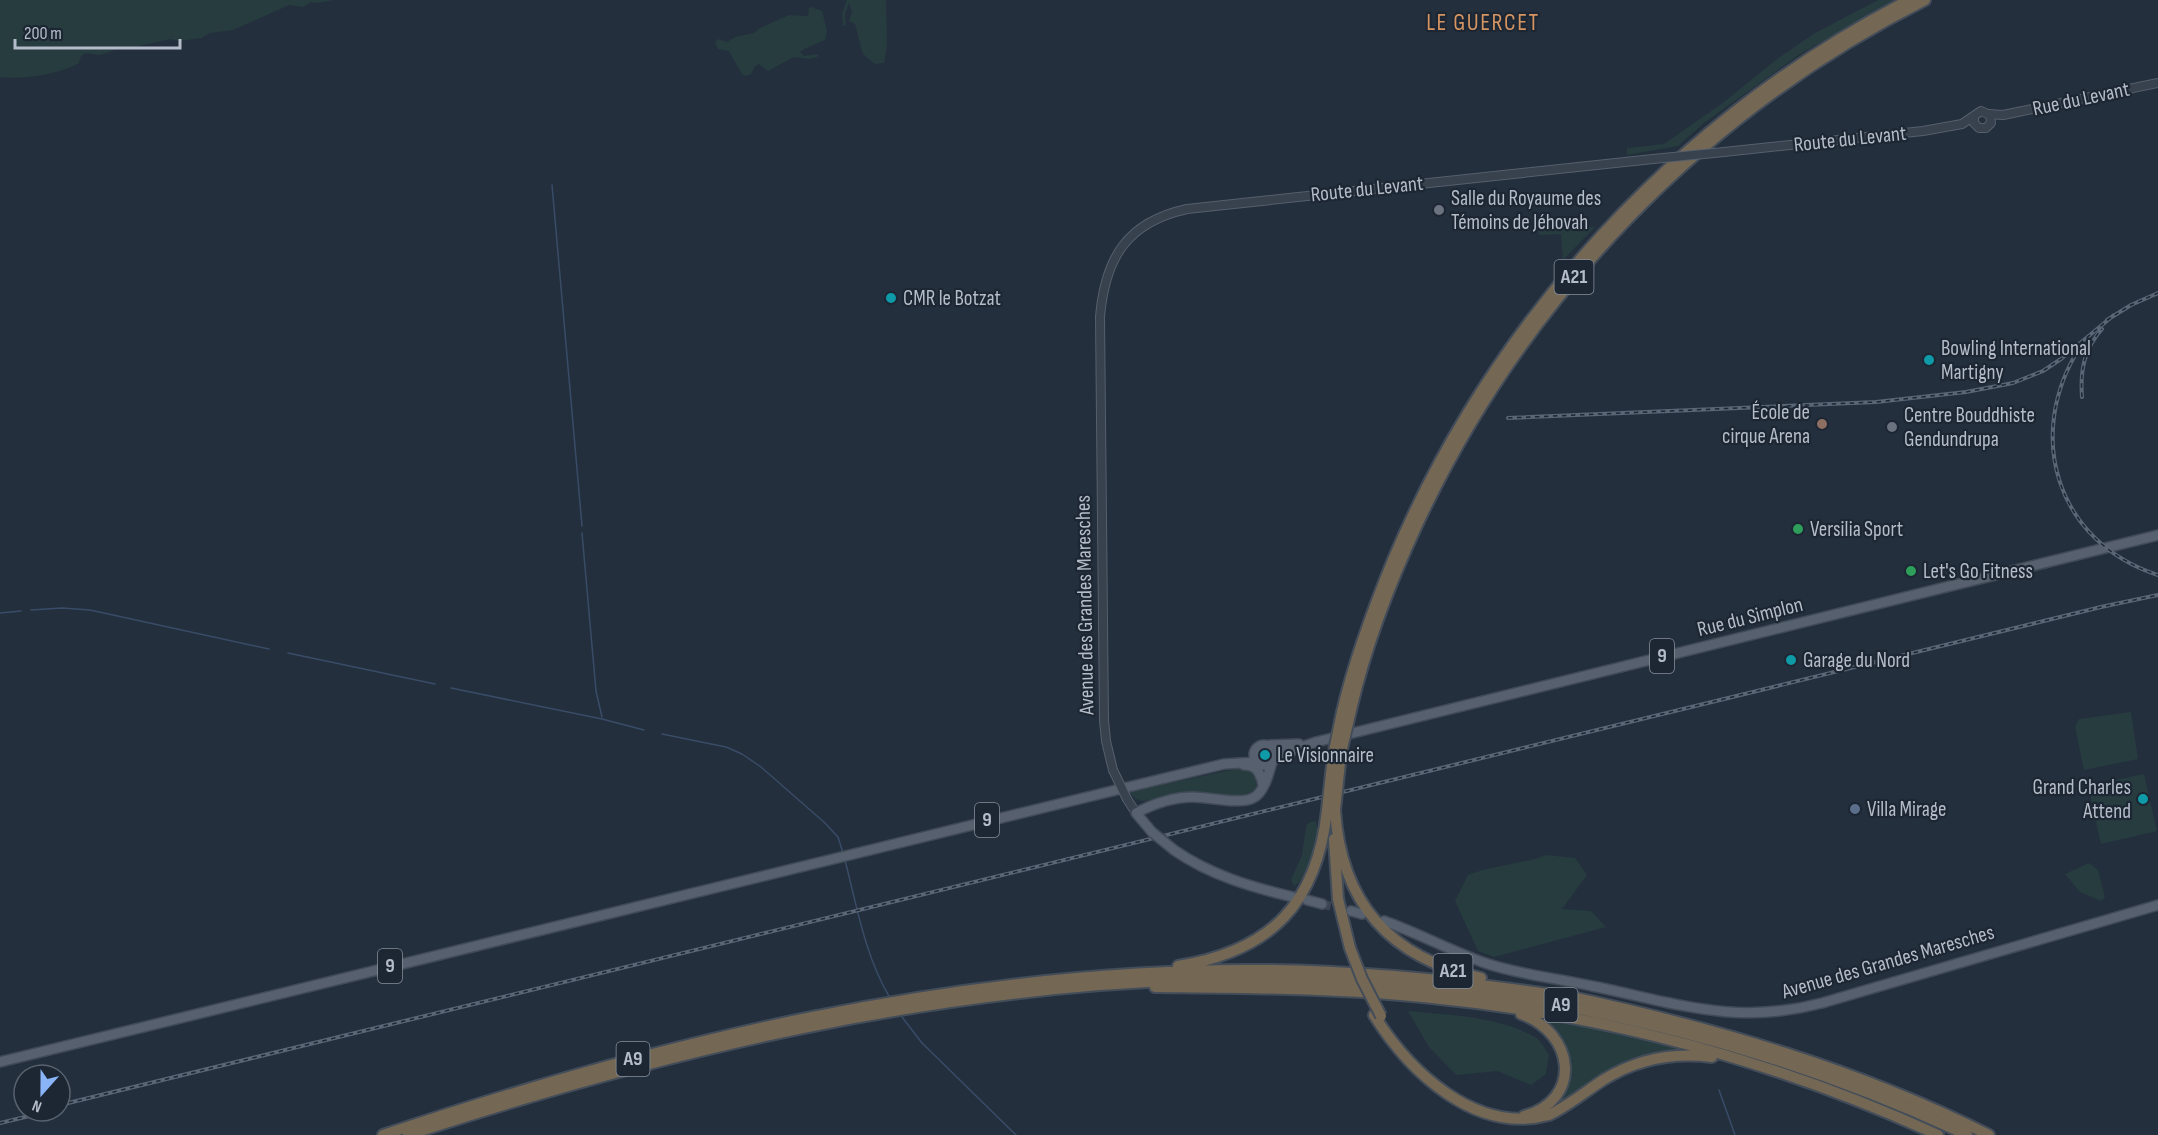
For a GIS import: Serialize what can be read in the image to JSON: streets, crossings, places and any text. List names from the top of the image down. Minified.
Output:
{"streets":{"highway":["A21","A9"],"main road":["Avenue des Grandes Maresches","Rue du Simplon","9"],"street":["Rue du Levant","Route du Levant"]},"crossings":[["Rue du Levant","Route du Levant"],["Route du Levant","Avenue des Grandes Maresches"],["A21","A9"],["Rue du Simplon","9"]],"districts":["LE GUERCET"],"places":["Salle du Royaume des Témoins de Jéhovah","CMR le Botzat","Bowling International Martigny","École de cirque Arena","Centre Bouddhiste Gendundrupa","Versilia Sport","Let's Go Fitness","Garage du Nord","Le Visionnaire","Grand Charles Attend","Villa Mirage"],"scale_bar":"200 m","north":"bottom"}
